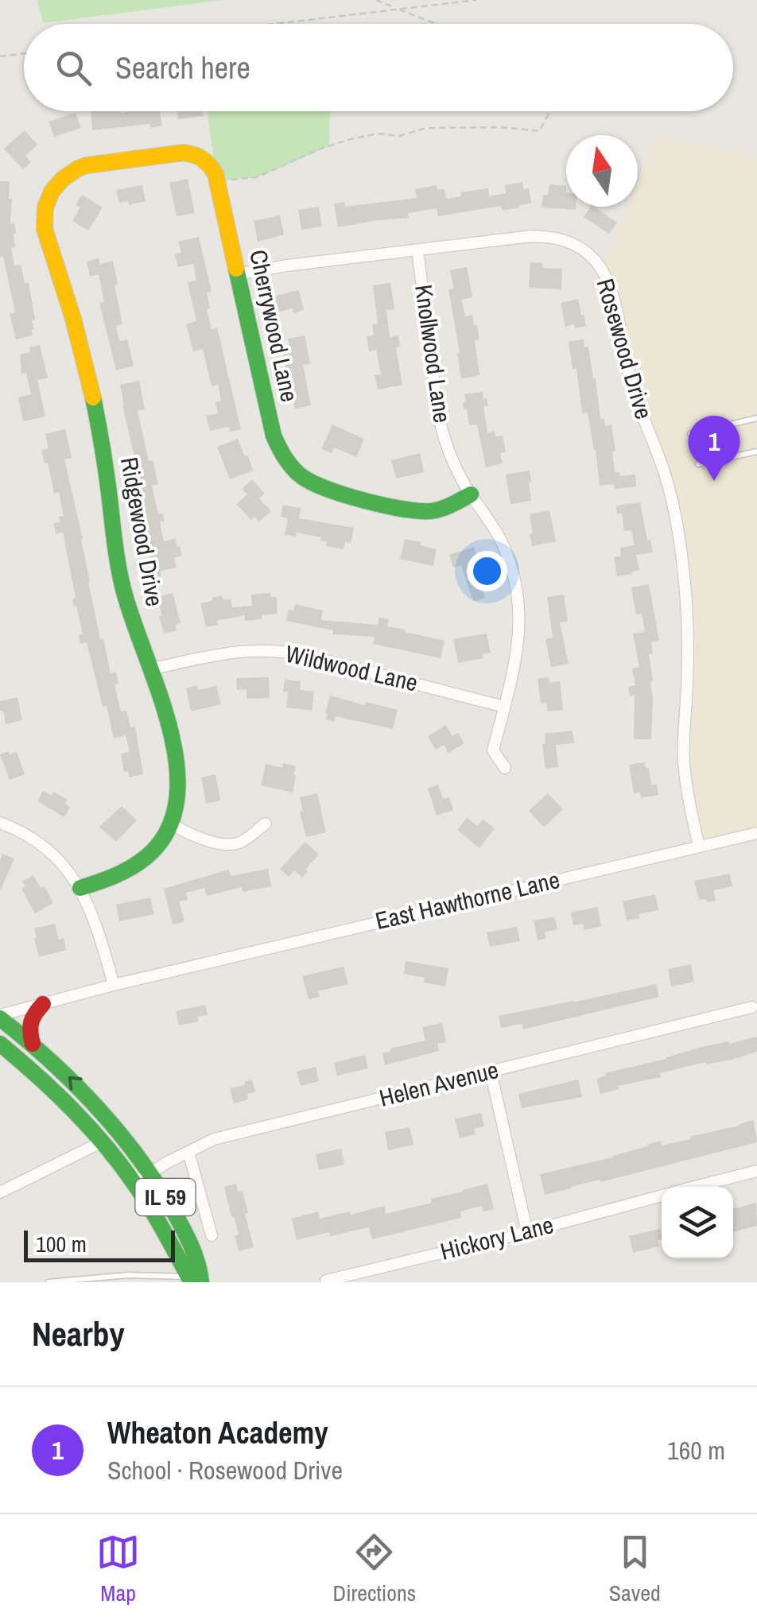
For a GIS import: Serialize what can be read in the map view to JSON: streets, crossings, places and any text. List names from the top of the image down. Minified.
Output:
{"streets":{"street":["Cherrywood Lane","Rosewood Drive","Knollwood Lane","Ridgewood Drive","Wildwood Lane","East Hawthorne Lane","Helen Avenue","IL 59","Hickory Lane"]},"crossings":[["Cherrywood Lane","Rosewood Drive"],["Cherrywood Lane","Knollwood Lane"],["Cherrywood Lane","Ridgewood Drive"],["Rosewood Drive","Knollwood Lane"],["Rosewood Drive","East Hawthorne Lane"],["Knollwood Lane","Wildwood Lane"],["Ridgewood Drive","Wildwood Lane"],["East Hawthorne Lane","IL 59"],["Helen Avenue","IL 59"]],"scale_bar":"100 m","north":"top","page":{"search":"Search here","pins":"1","scale":"100 m","heading":"Nearby","list":[{"mark":"1","name":"Wheaton Academy","note":"School · Rosewood Drive","value":"160 m"}],"nav":["Map","Directions","Saved"]}}
